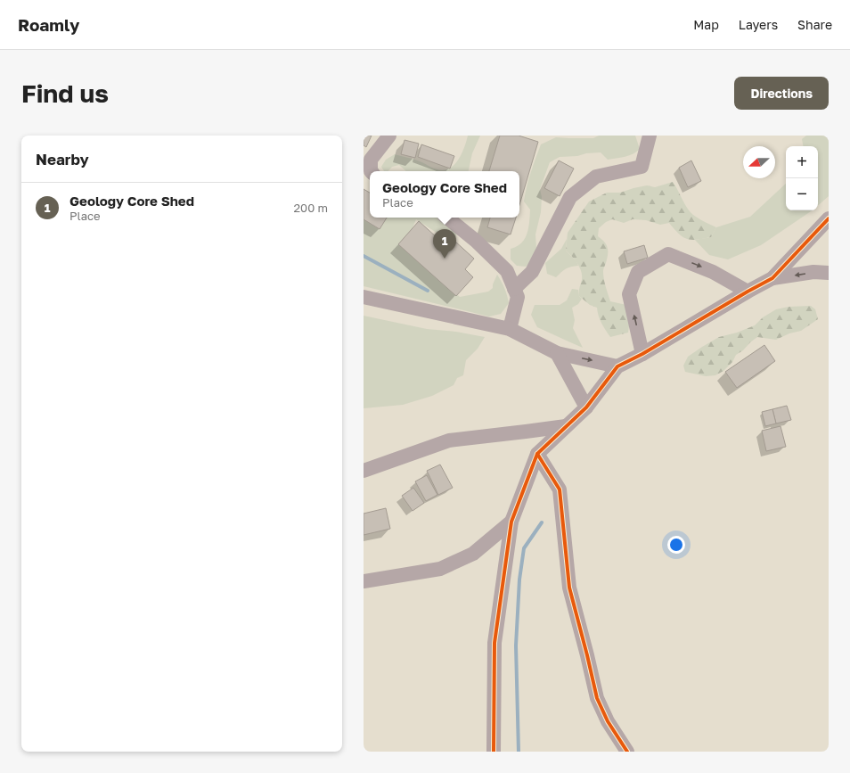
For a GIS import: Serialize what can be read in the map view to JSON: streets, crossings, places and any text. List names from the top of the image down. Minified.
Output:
{"north":"left","page":{"header":"Roamly","nav":["Map","Layers","Share"],"buttons":"Directions","title":"Find us","heading":"Nearby","map_buttons":["+","−"],"popup":["Geology Core Shed","Place"],"list":[{"mark":"1","name":"Geology Core Shed","note":"Place","value":"200 m"}],"pins":"1"}}
